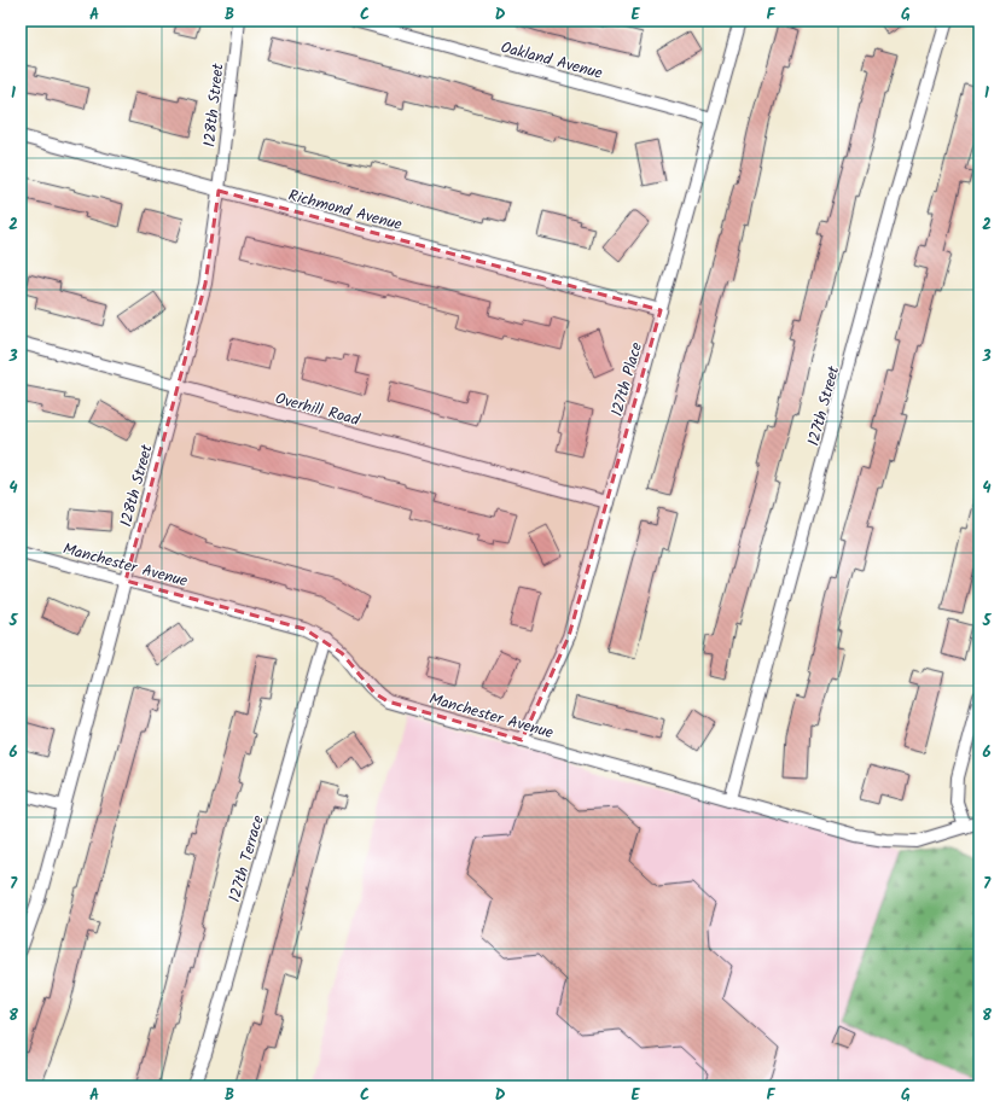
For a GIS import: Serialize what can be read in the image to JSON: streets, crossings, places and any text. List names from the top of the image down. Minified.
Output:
{"streets":{"street":["Oakland Avenue","128th Street","Richmond Avenue","127th Place","127th Street","Overhill Road","Manchester Avenue","127th Terrace"]},"crossings":[["Oakland Avenue","127th Place"],["128th Street","Richmond Avenue"],["128th Street","Overhill Road"],["128th Street","Manchester Avenue"],["Richmond Avenue","127th Place"],["127th Place","Overhill Road"],["127th Place","Manchester Avenue"],["127th Street","Manchester Avenue"],["Manchester Avenue","127th Terrace"]],"grid":{"columns":["A","B","C","D","E","F","G"],"rows":["1","2","3","4","5","6","7","8"]}}
